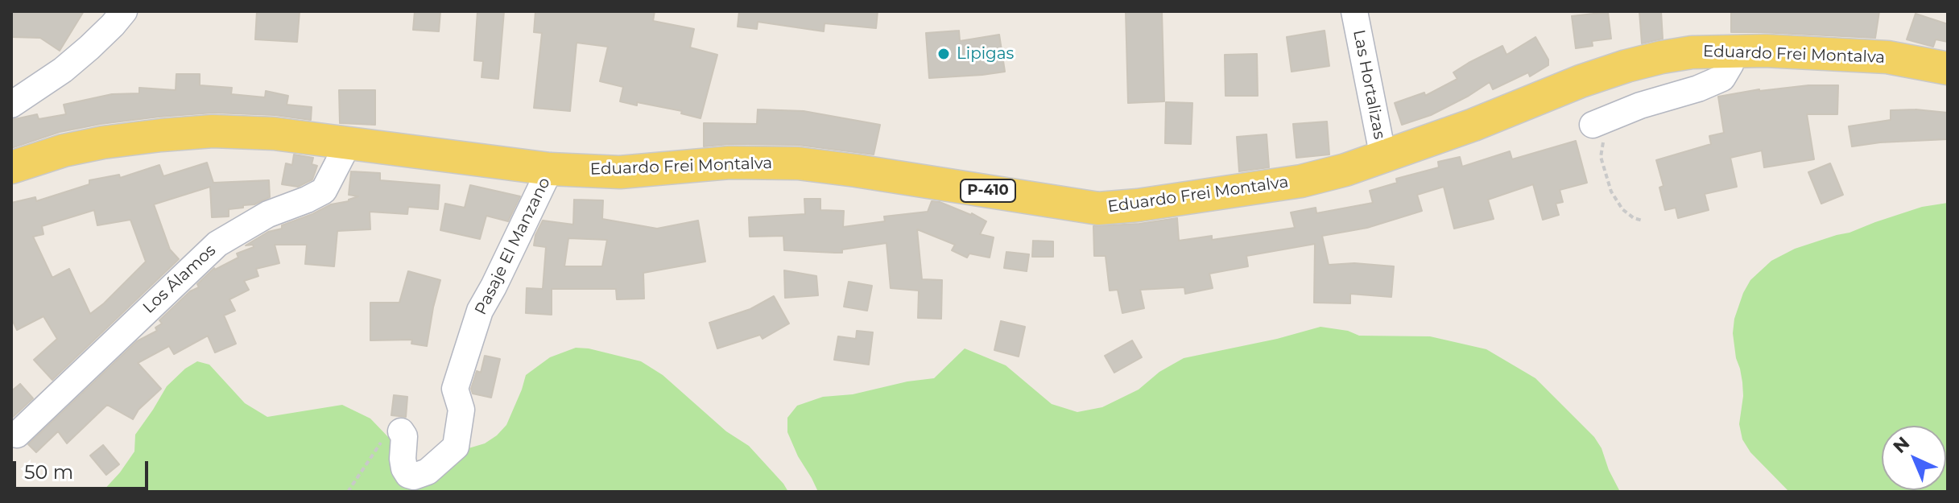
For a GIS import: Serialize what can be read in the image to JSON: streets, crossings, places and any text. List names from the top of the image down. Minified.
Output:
{"streets":{"main road":["Eduardo Frei Montalva","P-410"],"street":["Las Hortalizas","Pasaje El Manzano","Los Álamos"]},"crossings":[["Eduardo Frei Montalva","Las Hortalizas"],["Eduardo Frei Montalva","Pasaje El Manzano"],["Eduardo Frei Montalva","Los Álamos"]],"places":["Lipigas"],"scale_bar":"50 m","north":"top left"}
